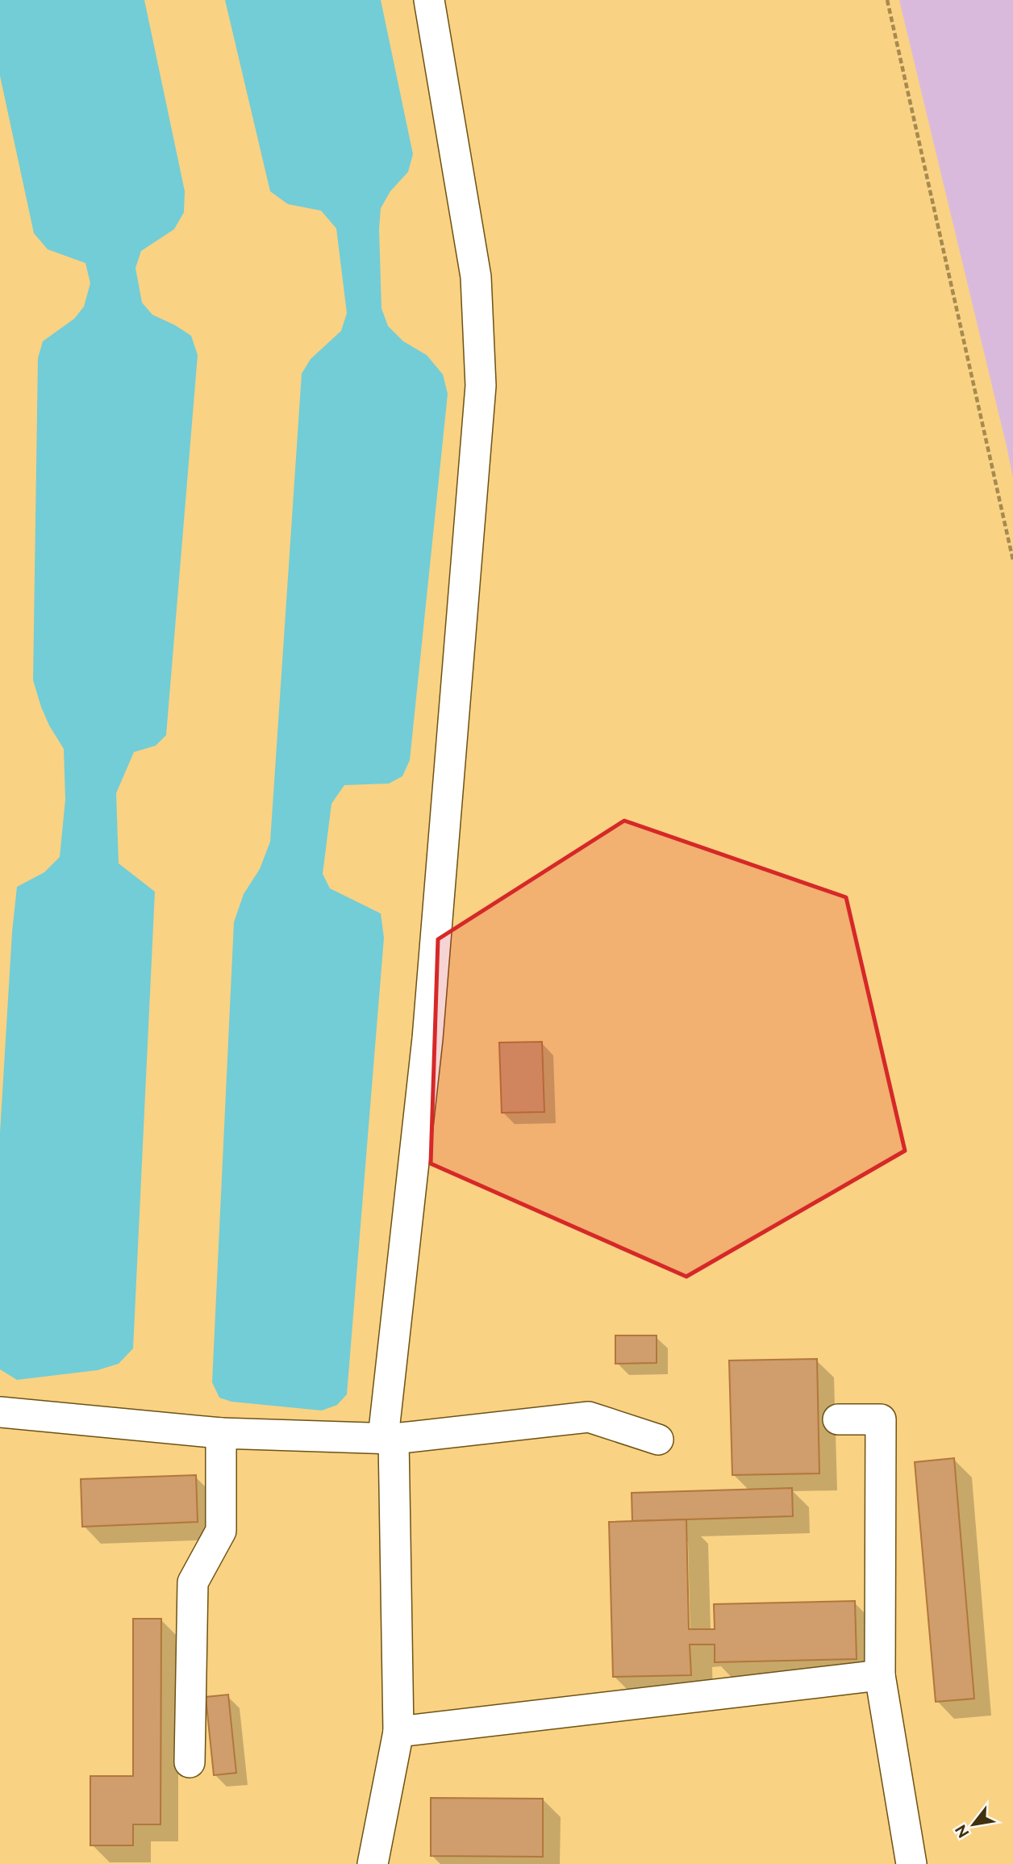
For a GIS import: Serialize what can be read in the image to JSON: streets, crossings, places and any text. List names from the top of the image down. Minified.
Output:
{"north":"bottom left"}
